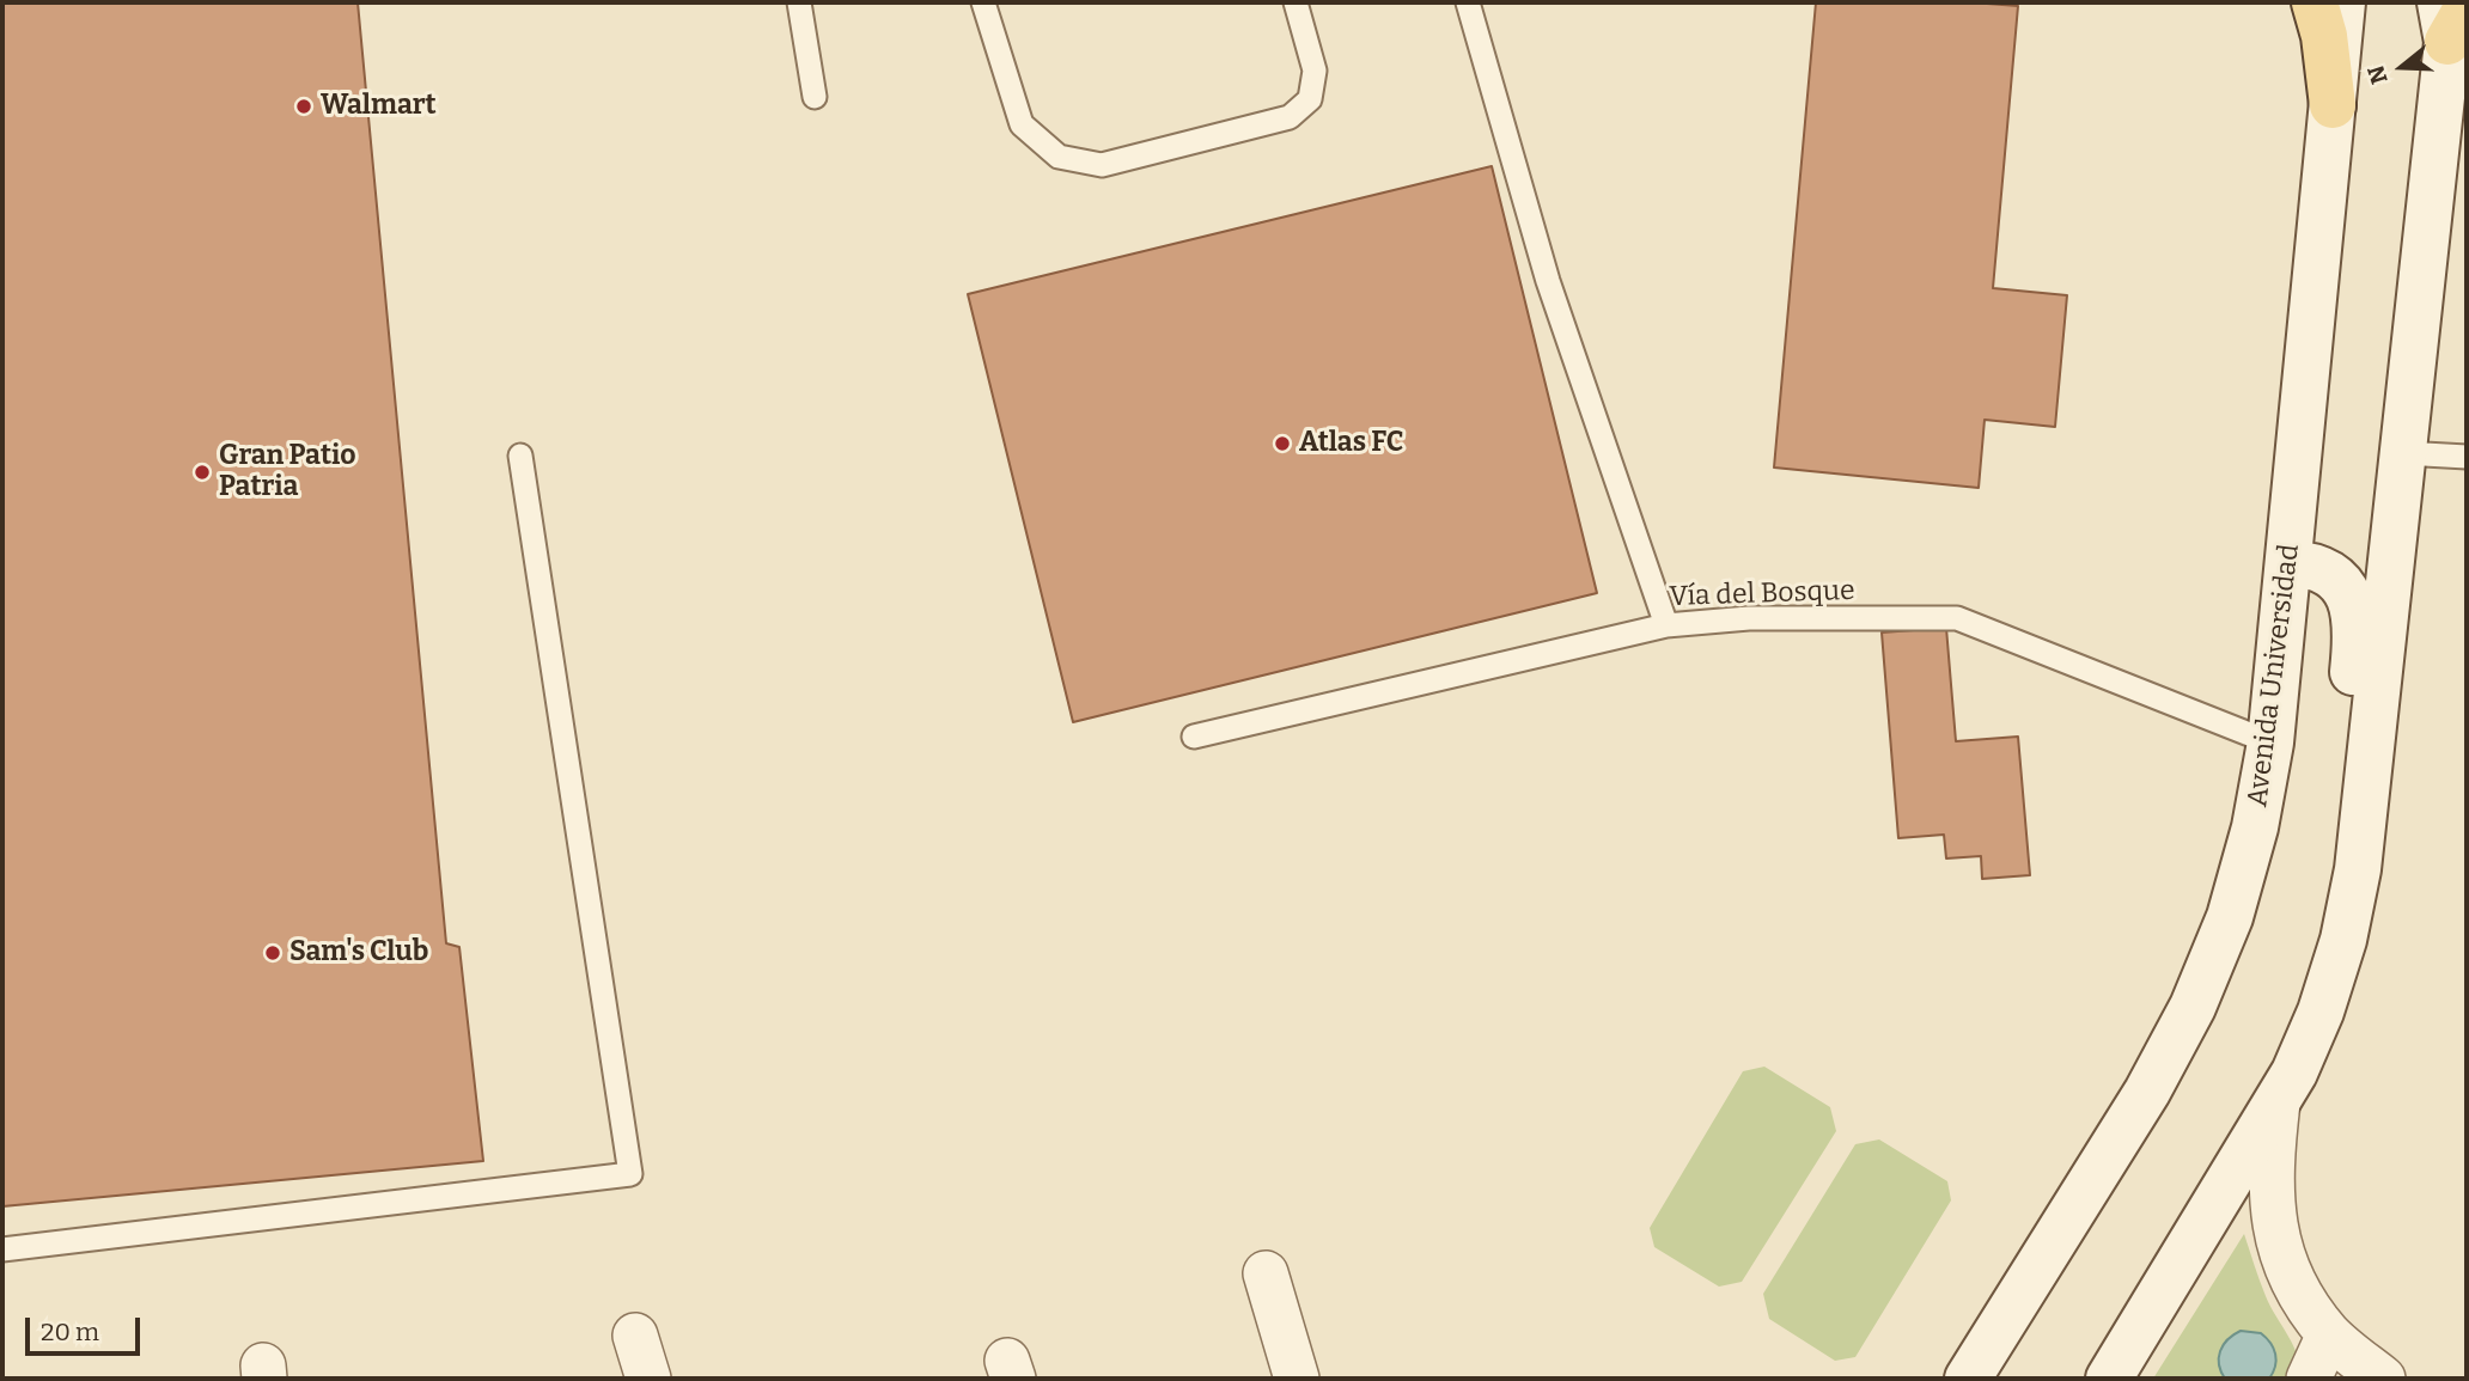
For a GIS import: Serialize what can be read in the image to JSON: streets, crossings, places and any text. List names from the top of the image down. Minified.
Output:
{"streets":{"main road":["Avenida Universidad"],"lane":["Vía del Bosque"]},"crossings":[["Vía del Bosque","Avenida Universidad"]],"places":["Walmart","Atlas FC","Gran Patio Patria","Sam's Club"],"scale_bar":"20 m","north":"left"}
